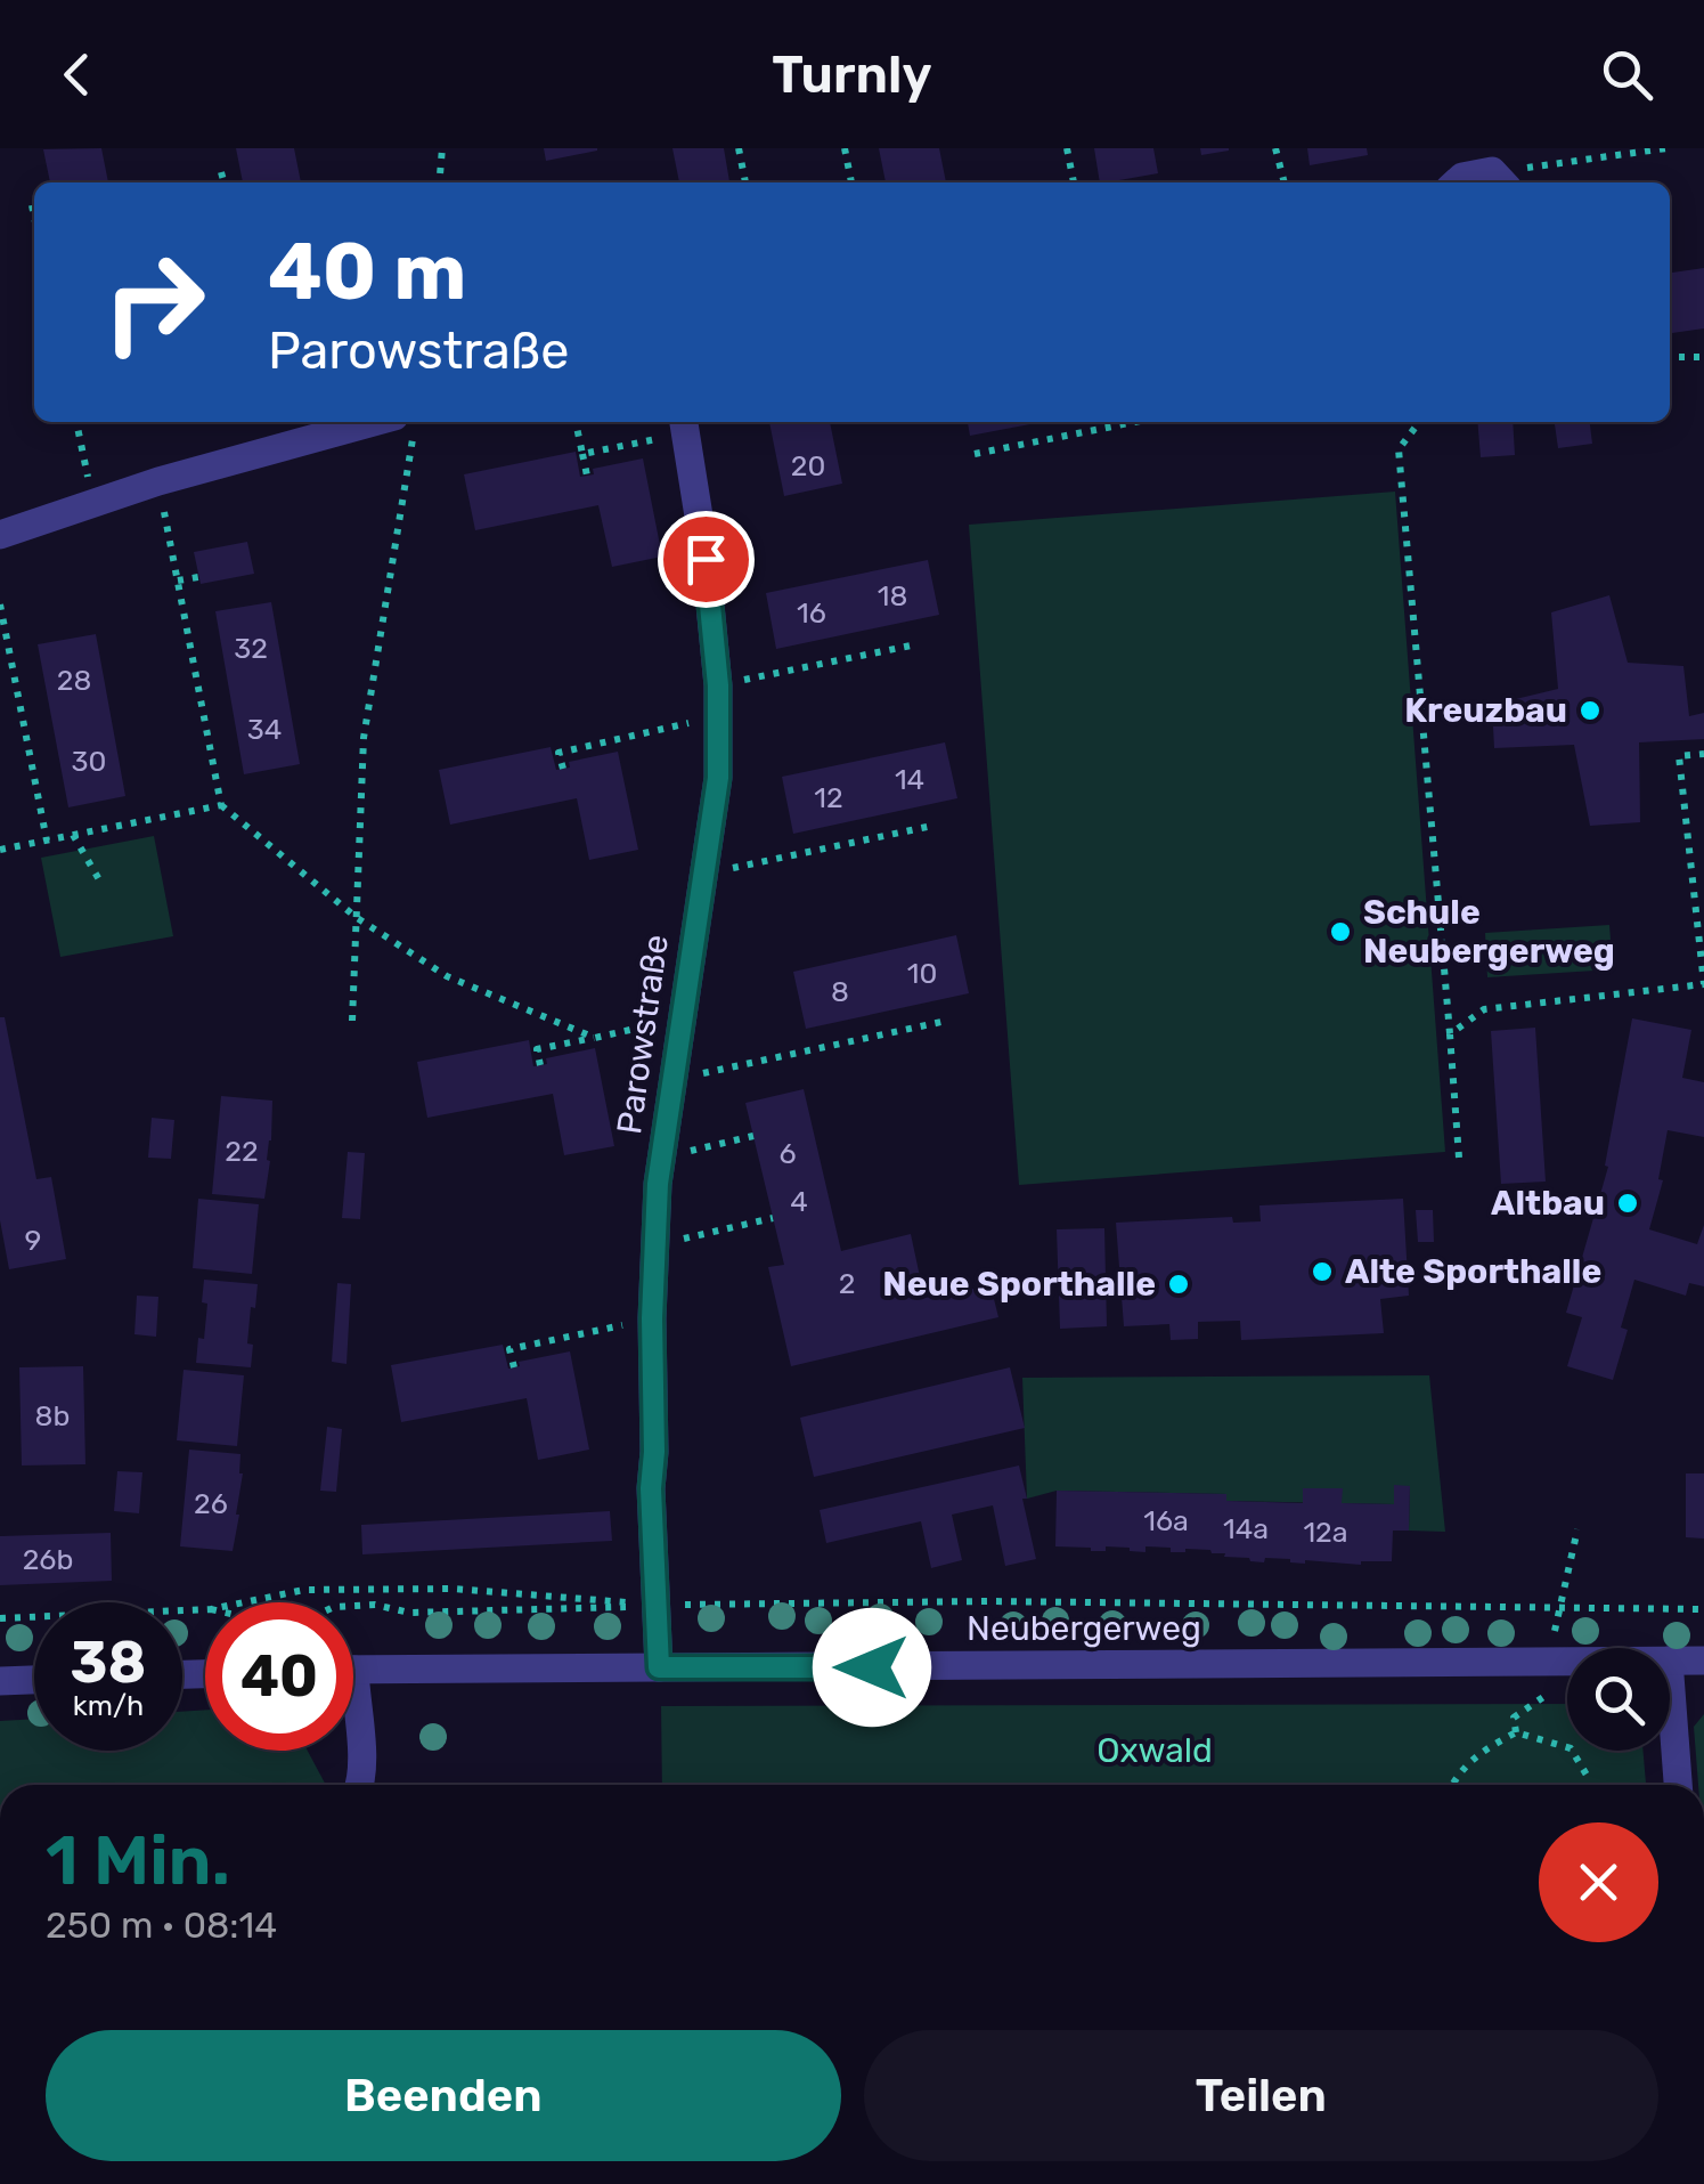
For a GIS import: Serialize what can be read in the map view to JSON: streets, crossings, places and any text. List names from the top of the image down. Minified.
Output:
{"streets":{"street":["Parowstraße","Neubergerweg"]},"crossings":[["Parowstraße","Neubergerweg"]],"parks":["Oxwald"],"places":["Kreuzbau","Schule Neubergerweg","Altbau","Alte Sporthalle","Neue Sporthalle"],"house_numbers":["20","18","16","32","28","34","30","14","12","10","8","22","6","4","9","2","8b","26","16a","14a","12a","26b"],"page":{"header":"Turnly","turn":["40 m","Parowstraße"],"speed":"38 km/h","limit":"40","heading":["1 Min.","250 m · 08:14"],"buttons":["Beenden","Teilen"]}}
